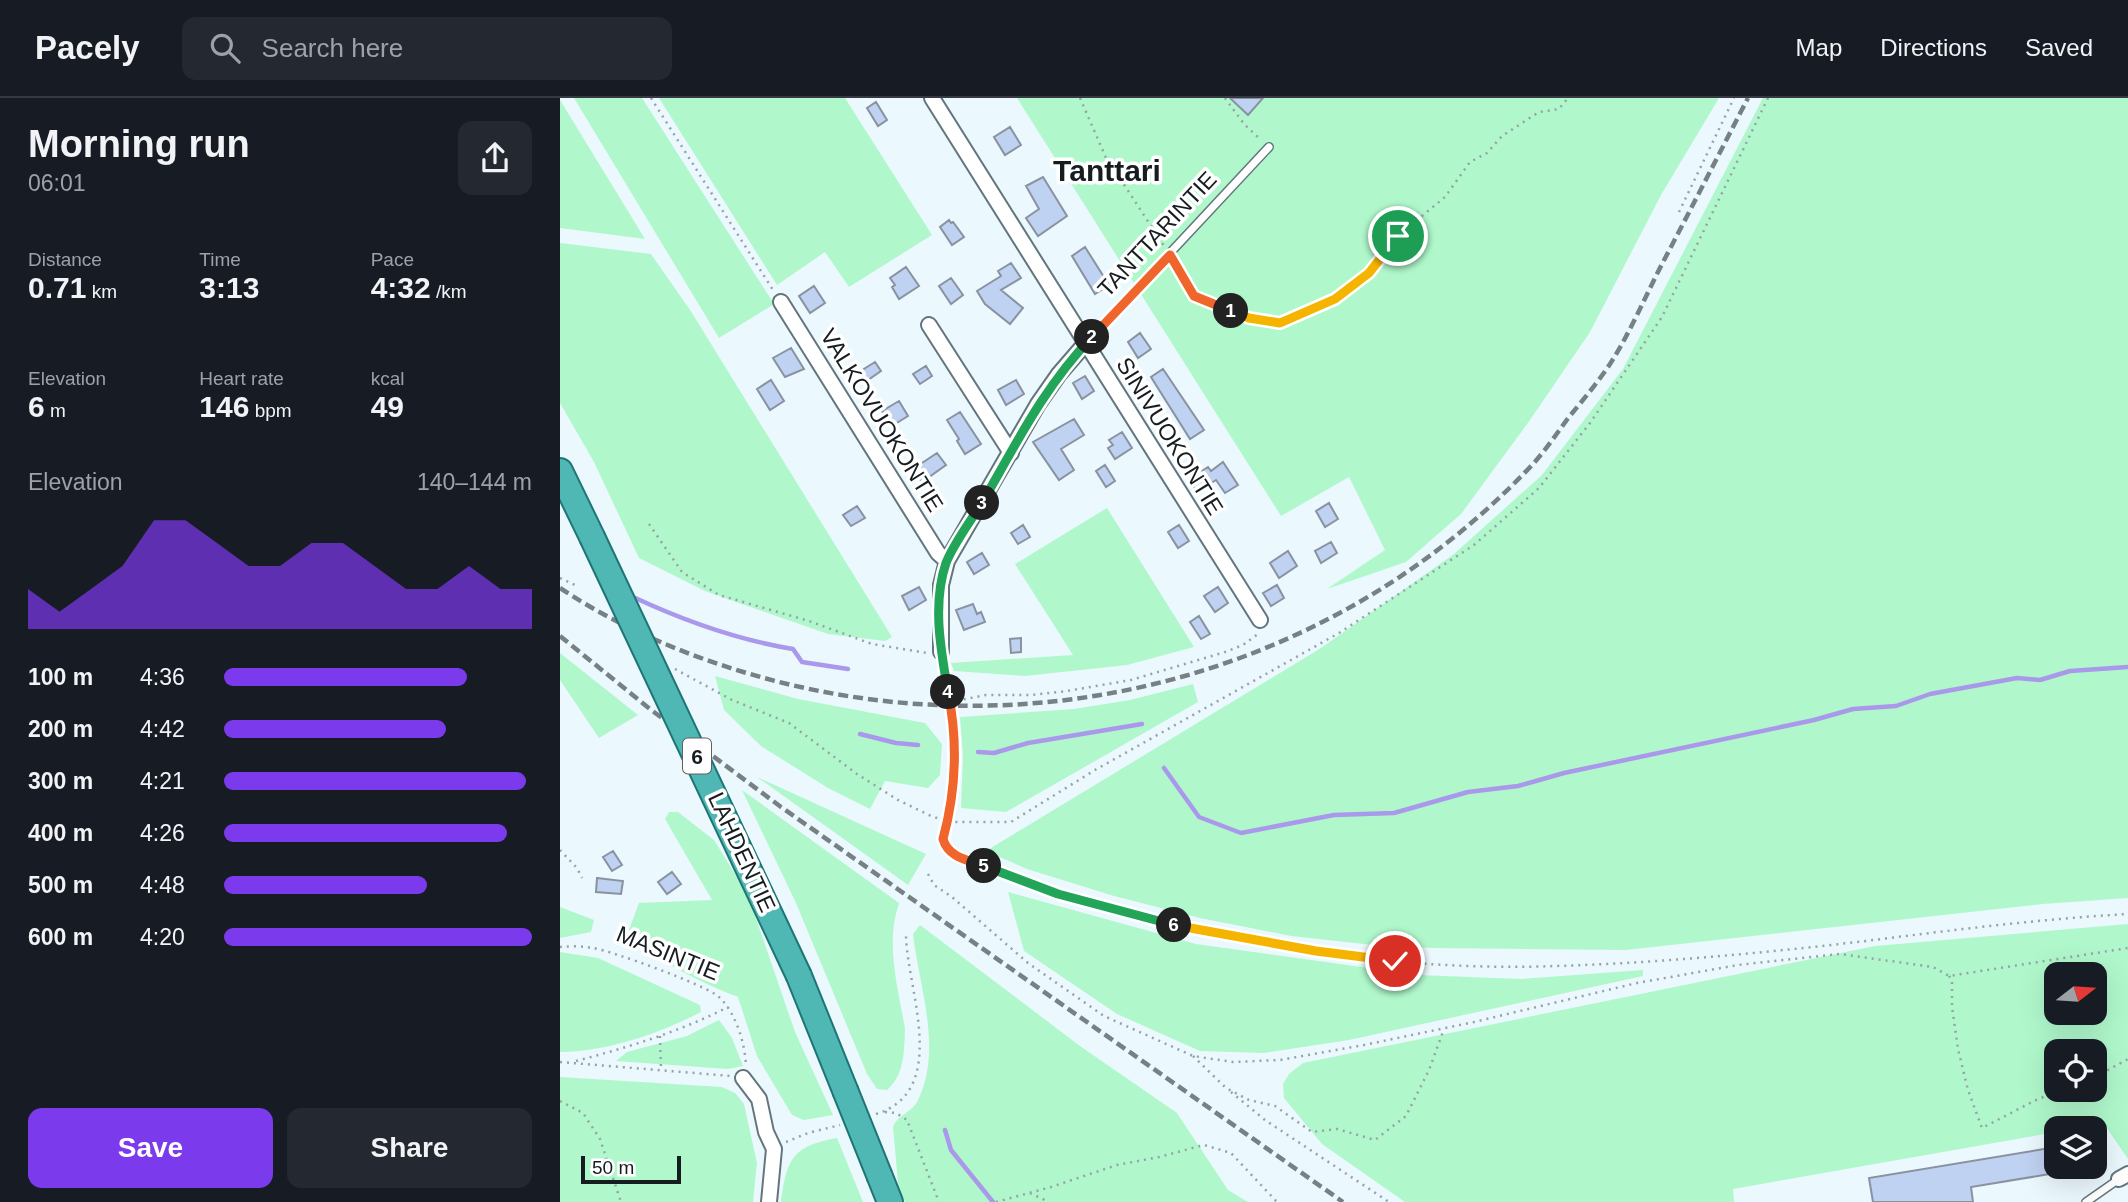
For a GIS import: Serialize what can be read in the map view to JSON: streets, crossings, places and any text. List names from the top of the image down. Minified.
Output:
{"streets":{"highway":["6","LAHDENTIE"],"street":["TANTTARINTIE","VALKOVUOKONTIE","SINIVUOKONTIE"],"path":["MASINTIE"]},"crossings":[["TANTTARINTIE","VALKOVUOKONTIE"],["TANTTARINTIE","SINIVUOKONTIE"]],"districts":["Tanttari"],"scale_bar":"50 m","north":"right","page":{"header":"Pacely","search":"Search here","nav":["Map","Directions","Saved"],"heading":["Morning run","06:01"],"stats":[["Distance","0.71 km"],["Time","3:13"],["Pace","4:32 /km"],["Elevation","6 m"],["Heart rate","146 bpm"],["kcal","49"]],"pins":["1","2","3","4","5","6"],"chart":["Elevation","140–144 m"],"list":[{"name":"100 m","note":"4:36"},{"name":"200 m","note":"4:42"},{"name":"300 m","note":"4:21"},{"name":"400 m","note":"4:26"},{"name":"500 m","note":"4:48"},{"name":"600 m","note":"4:20"}],"buttons":["Save","Share"],"scale":"50 m"}}
